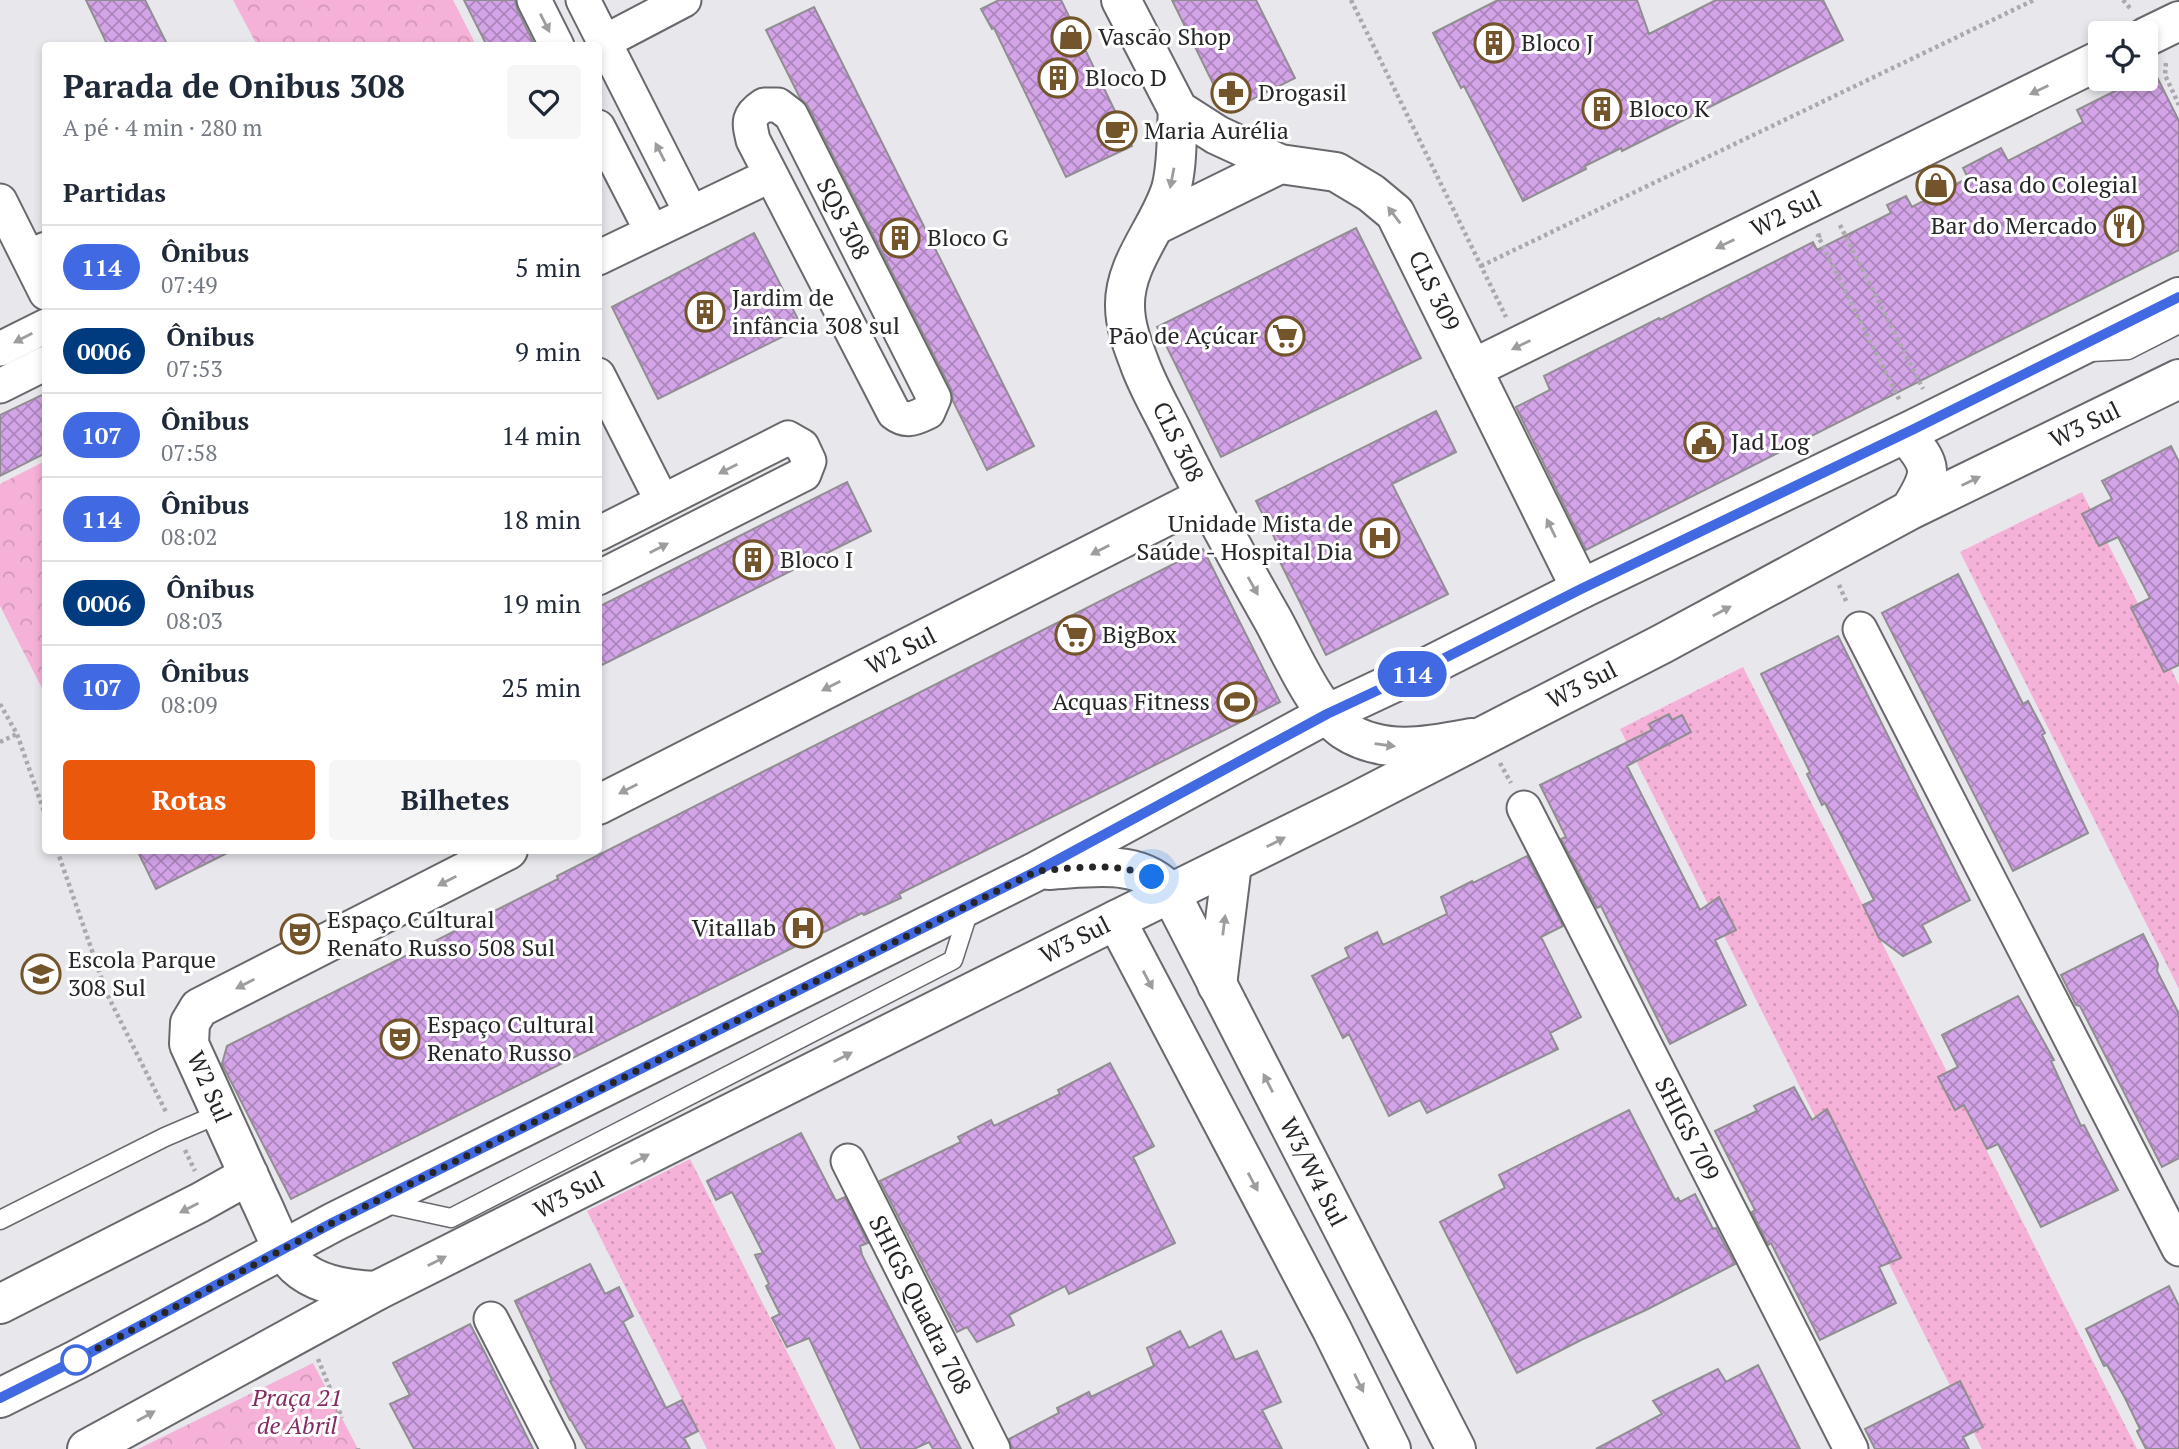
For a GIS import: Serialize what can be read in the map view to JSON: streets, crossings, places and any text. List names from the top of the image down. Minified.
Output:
{"streets":{"main road":["W2 Sul","CLS 309","W3 Sul","CLS 308","W3/W4 Sul"],"street":["SQS 308","SHIGS 709","SHIGS Quadra 708"]},"crossings":[["W2 Sul","CLS 309"],["W2 Sul","W3 Sul"],["W2 Sul","CLS 308"],["CLS 309","CLS 308"],["W3 Sul","CLS 308"],["W3 Sul","W3/W4 Sul"]],"one_way":["CLS 309","CLS 308"],"parks":["Praça 21 de Abril"],"places":{"shop":["Vascão Shop","Casa do Colegial"],"building":["Bloco J","Bloco D","Bloco K","Bloco G","Jardim de infância 308 sul","Bloco I"],"pharmacy":["Drogasil"],"cafe":["Maria Aurélia"],"restaurant":["Bar do Mercado"],"supermarket":["Pão de Açúcar","BigBox"],"public building":["Jad Log"],"hospital":["Unidade Mista de Saúde - Hospital Dia","Vitallab"],"sports":["Acquas Fitness"],"theatre":["Espaço Cultural Renato Russo 508 Sul","Espaço Cultural Renato Russo"],"school or university":["Escola Parque 308 Sul"]},"lines":["bus line 114"],"page":{"on_map":"114","heading":[["Parada de Onibus 308","A pé · 4 min · 280 m"],"Partidas"],"list":[{"mark":"114","name":"Ônibus","note":"07:49","value":"5 min"},{"mark":"0006","name":"Ônibus","note":"07:53","value":"9 min"},{"mark":"107","name":"Ônibus","note":"07:58","value":"14 min"},{"mark":"114","name":"Ônibus","note":"08:02","value":"18 min"},{"mark":"0006","name":"Ônibus","note":"08:03","value":"19 min"},{"mark":"107","name":"Ônibus","note":"08:09","value":"25 min"}],"buttons":["Rotas","Bilhetes"]}}
